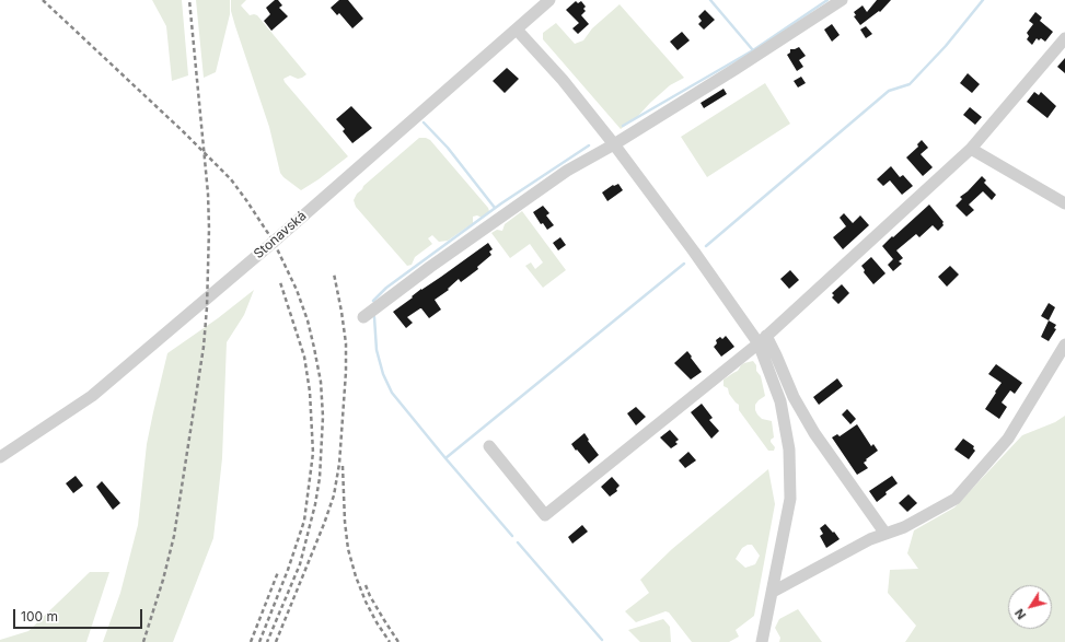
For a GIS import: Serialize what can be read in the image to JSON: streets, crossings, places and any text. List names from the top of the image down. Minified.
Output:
{"streets":{"street":["Stonavská"]},"scale_bar":"100 m","north":"bottom left"}
